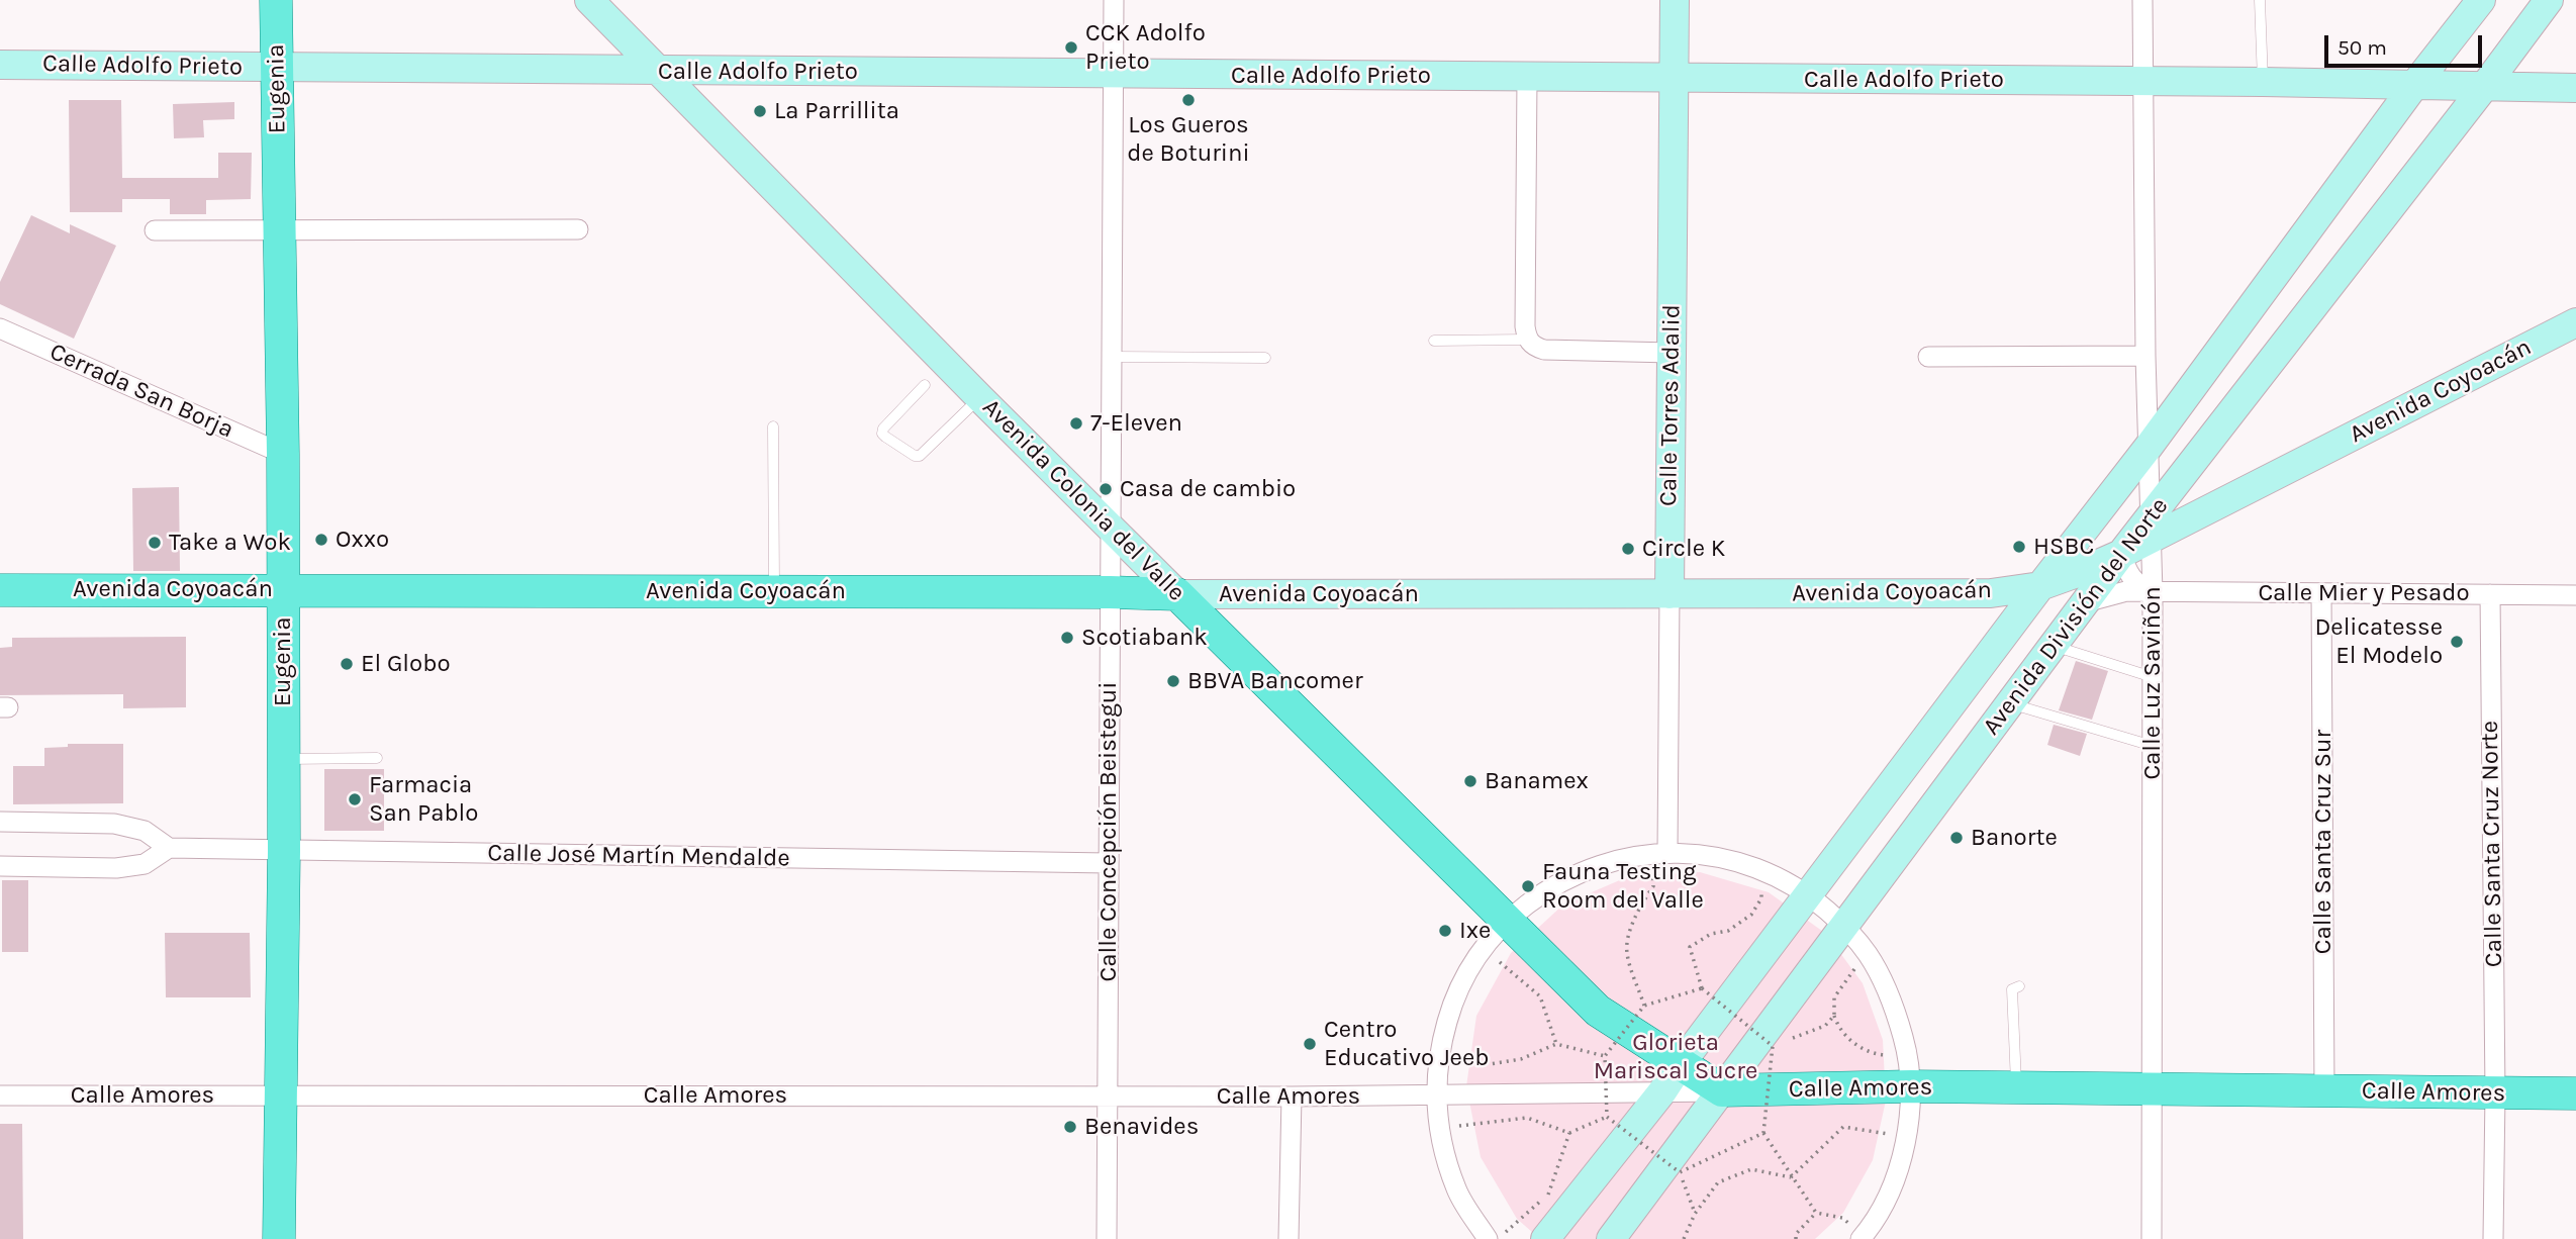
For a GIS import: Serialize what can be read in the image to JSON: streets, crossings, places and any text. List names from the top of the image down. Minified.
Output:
{"streets":{"main road":["Eugenia","Avenida Coyoacán","Avenida Colonia del Valle","Calle Amores"],"street":["Calle Adolfo Prieto","Cerrada San Borja","Calle Torres Adalid","Calle Mier y Pesado","Avenida División del Norte","Calle Luz Saviñón","Calle Concepción Beistegui","Calle Santa Cruz Sur","Calle Santa Cruz Norte","Calle José Martín Mendalde"]},"crossings":[["Calle Adolfo Prieto","Eugenia"],["Calle Adolfo Prieto","Calle Torres Adalid"],["Calle Adolfo Prieto","Avenida Colonia del Valle"],["Calle Adolfo Prieto","Avenida División del Norte"],["Calle Adolfo Prieto","Calle Luz Saviñón"],["Calle Adolfo Prieto","Calle Concepción Beistegui"],["Eugenia","Cerrada San Borja"],["Eugenia","Avenida Coyoacán"],["Eugenia","Calle José Martín Mendalde"],["Eugenia","Calle Amores"],["Avenida Coyoacán","Calle Torres Adalid"],["Avenida Coyoacán","Avenida Colonia del Valle"],["Avenida Coyoacán","Avenida División del Norte"],["Avenida Coyoacán","Calle Luz Saviñón"],["Avenida Coyoacán","Calle Concepción Beistegui"],["Avenida Colonia del Valle","Avenida División del Norte"],["Avenida Colonia del Valle","Calle Concepción Beistegui"],["Avenida Colonia del Valle","Calle Amores"],["Calle Mier y Pesado","Avenida División del Norte"],["Calle Mier y Pesado","Calle Luz Saviñón"],["Calle Mier y Pesado","Calle Santa Cruz Sur"],["Calle Mier y Pesado","Calle Santa Cruz Norte"],["Avenida División del Norte","Calle Luz Saviñón"],["Avenida División del Norte","Calle Amores"],["Calle Luz Saviñón","Calle Amores"],["Calle Concepción Beistegui","Calle José Martín Mendalde"],["Calle Concepción Beistegui","Calle Amores"],["Calle Santa Cruz Sur","Calle Amores"],["Calle Santa Cruz Norte","Calle Amores"]],"parks":["Glorieta Mariscal Sucre"],"places":["CCK Adolfo Prieto","Los Gueros de Boturini","La Parrillita","7-Eleven","Casa de cambio","Oxxo","Take a Wok","HSBC","Circle K","Scotiabank","Delicatesse El Modelo","El Globo","BBVA Bancomer","Banamex","Farmacia San Pablo","Banorte","Fauna Testing Room del Valle","Ixe","Centro Educativo Jeeb","Benavides"],"scale_bar":"50 m"}
